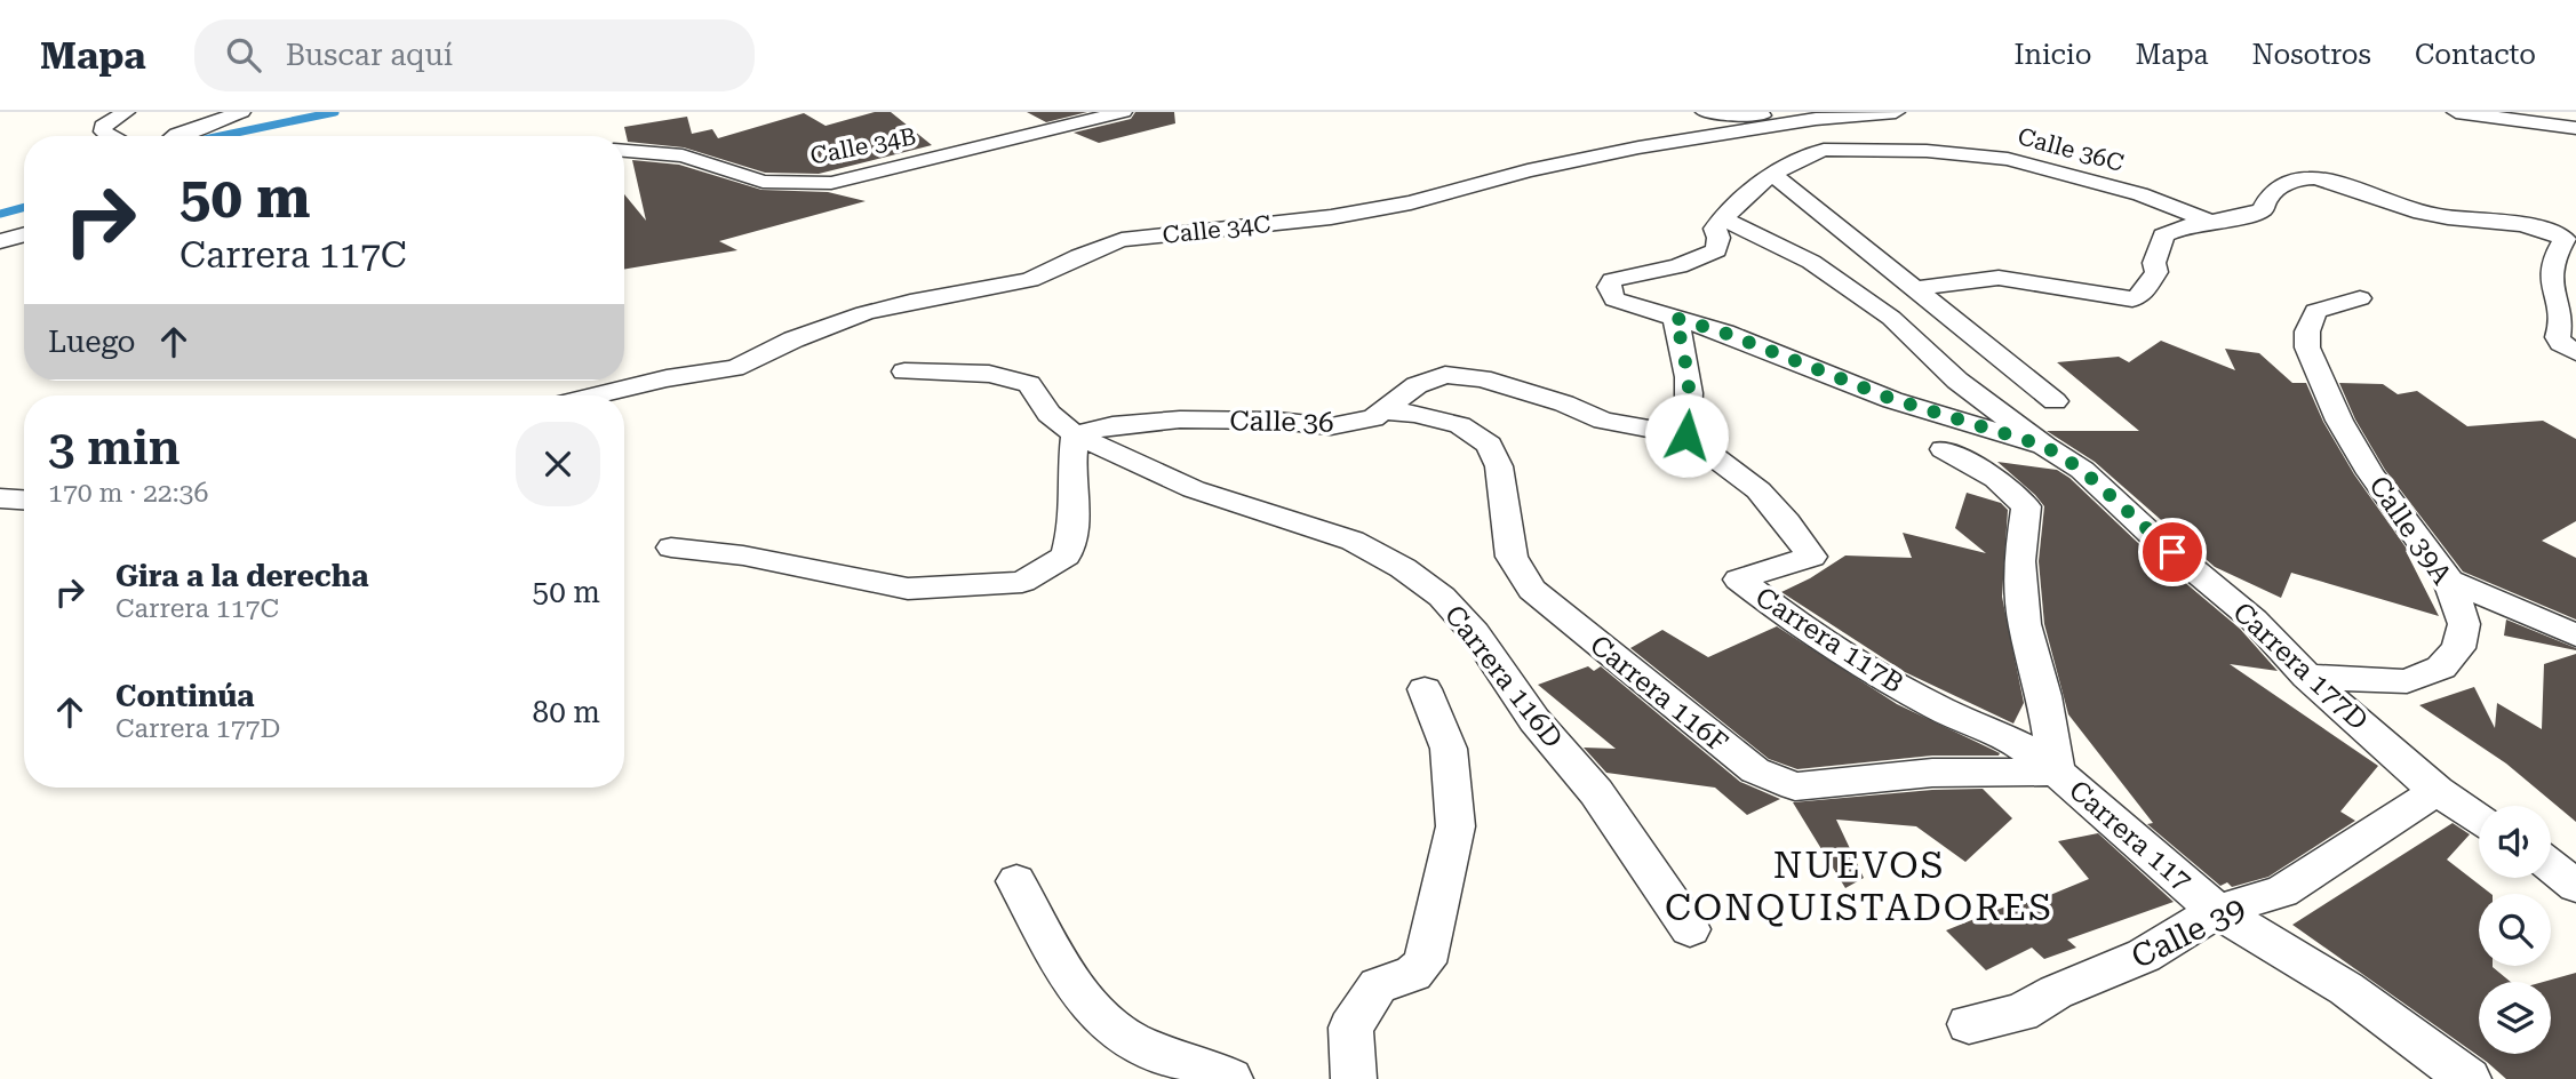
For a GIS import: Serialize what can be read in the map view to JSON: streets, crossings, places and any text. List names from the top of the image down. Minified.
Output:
{"streets":{"street":["Calle 34B","Calle 36C","Calle 34C","Calle 36","Calle 39A","Carrera 117B","Carrera 177D","Carrera 116D","Carrera 116F","Carrera 117","Calle 39"]},"crossings":[["Calle 36C","Carrera 177D"],["Calle 36","Carrera 117B"],["Calle 36","Carrera 116D"],["Calle 36","Carrera 116F"],["Calle 39A","Carrera 177D"],["Carrera 117B","Carrera 116F"],["Carrera 117B","Carrera 117"],["Carrera 177D","Calle 39"],["Carrera 116F","Carrera 117"],["Carrera 117","Calle 39"]],"districts":["NUEVOS CONQUISTADORES"],"page":{"header":"Mapa","search":"Buscar aquí","nav":["Inicio","Mapa","Nosotros","Contacto"],"turn":["50 m","Carrera 117C"],"then":"Luego","heading":["3 min","170 m · 22:36"],"list":[{"name":"Gira a la derecha","note":"Carrera 117C","value":"50 m"},{"name":"Continúa","note":"Carrera 177D","value":"80 m"}]}}
